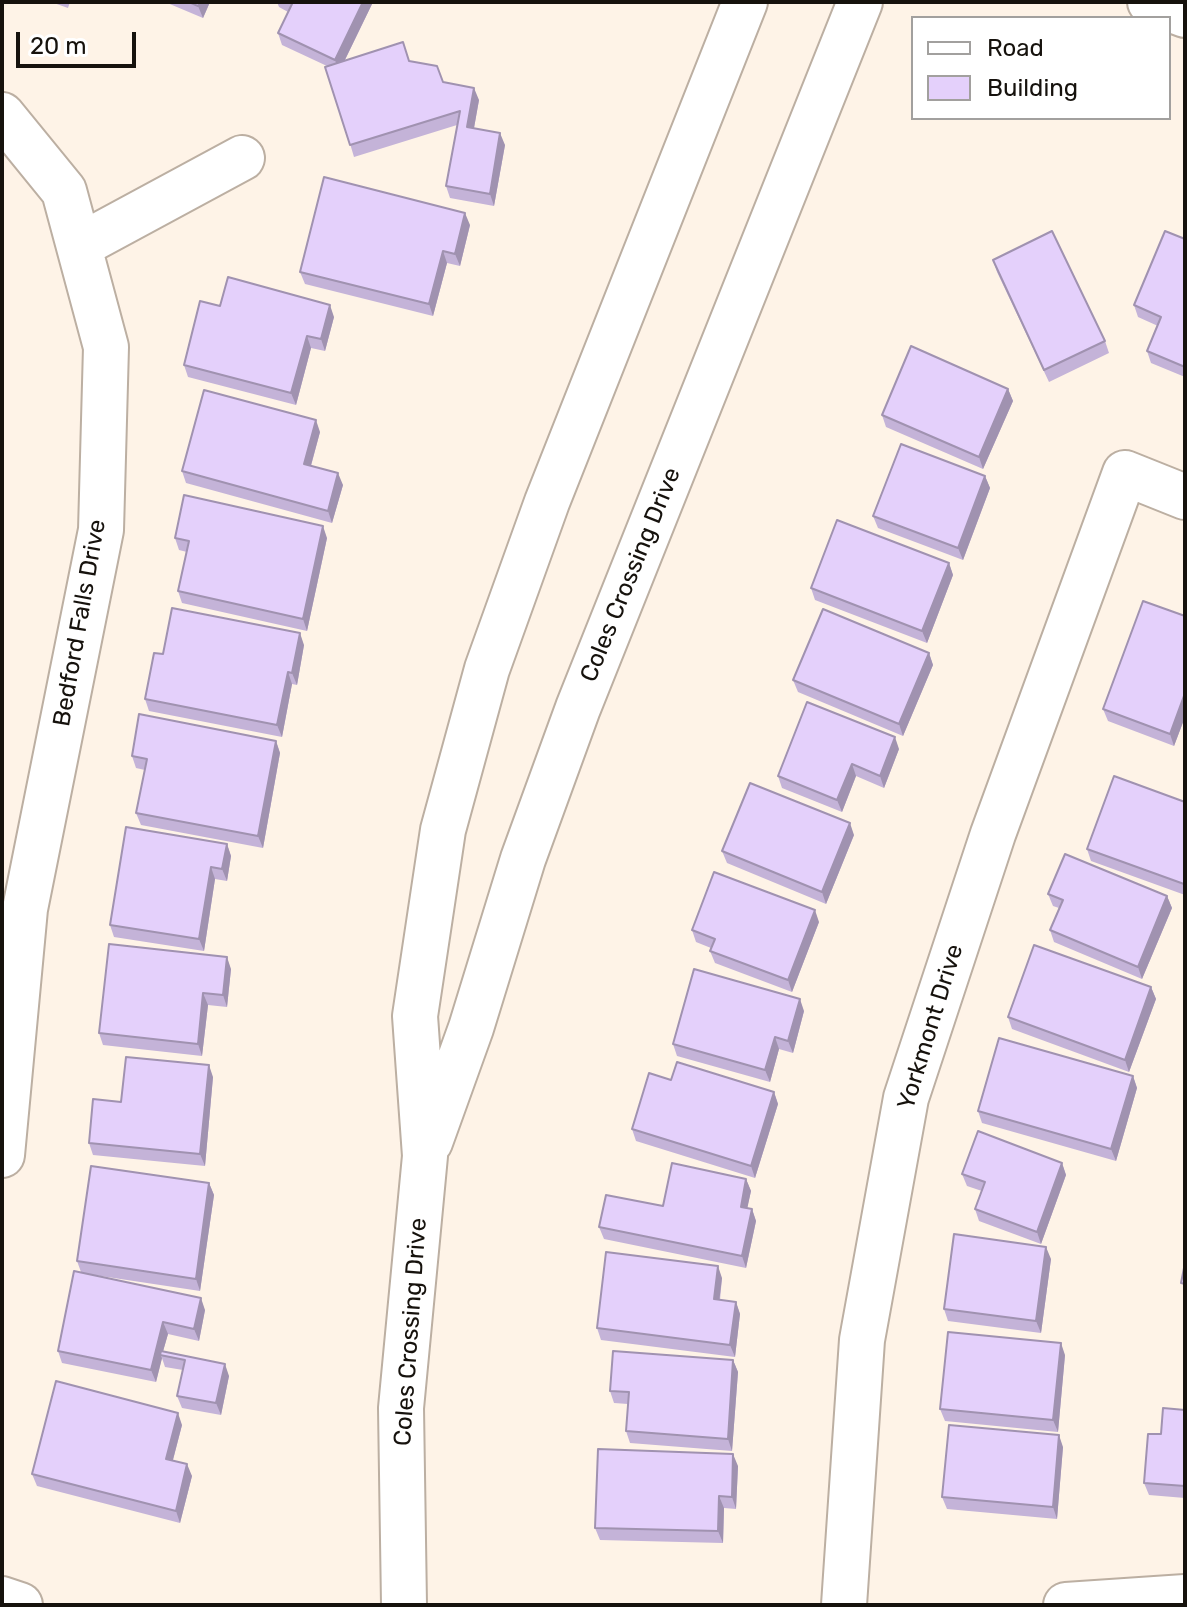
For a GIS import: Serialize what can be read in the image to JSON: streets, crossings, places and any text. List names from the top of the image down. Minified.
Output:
{"streets":{"street":["Coles Crossing Drive","Bedford Falls Drive","Yorkmont Drive"]},"legend":["Road","Building"],"scale_bar":"20 m"}
